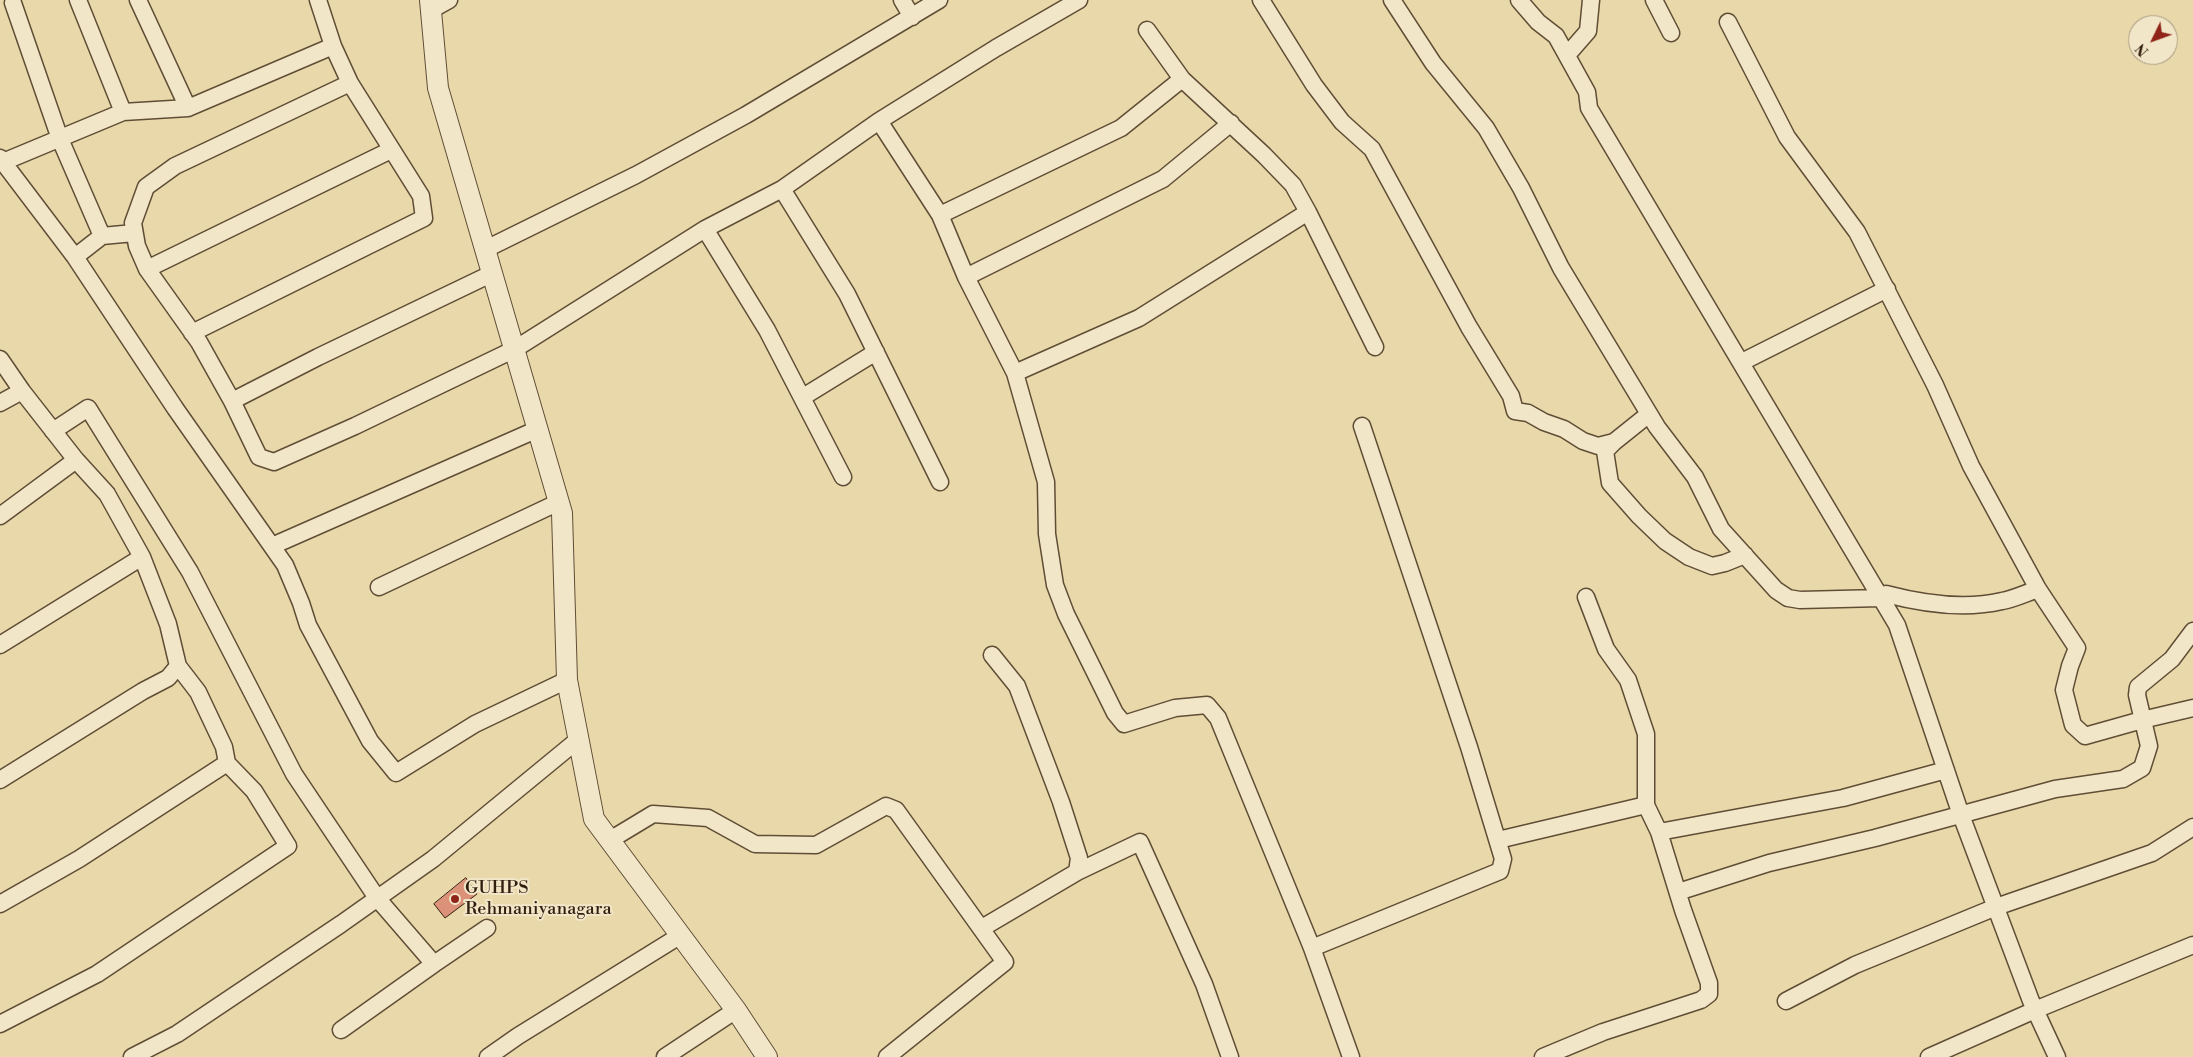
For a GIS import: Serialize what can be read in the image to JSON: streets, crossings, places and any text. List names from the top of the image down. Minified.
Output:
{"places":["GUHPS Rehmaniyanagara"],"north":"bottom left"}
